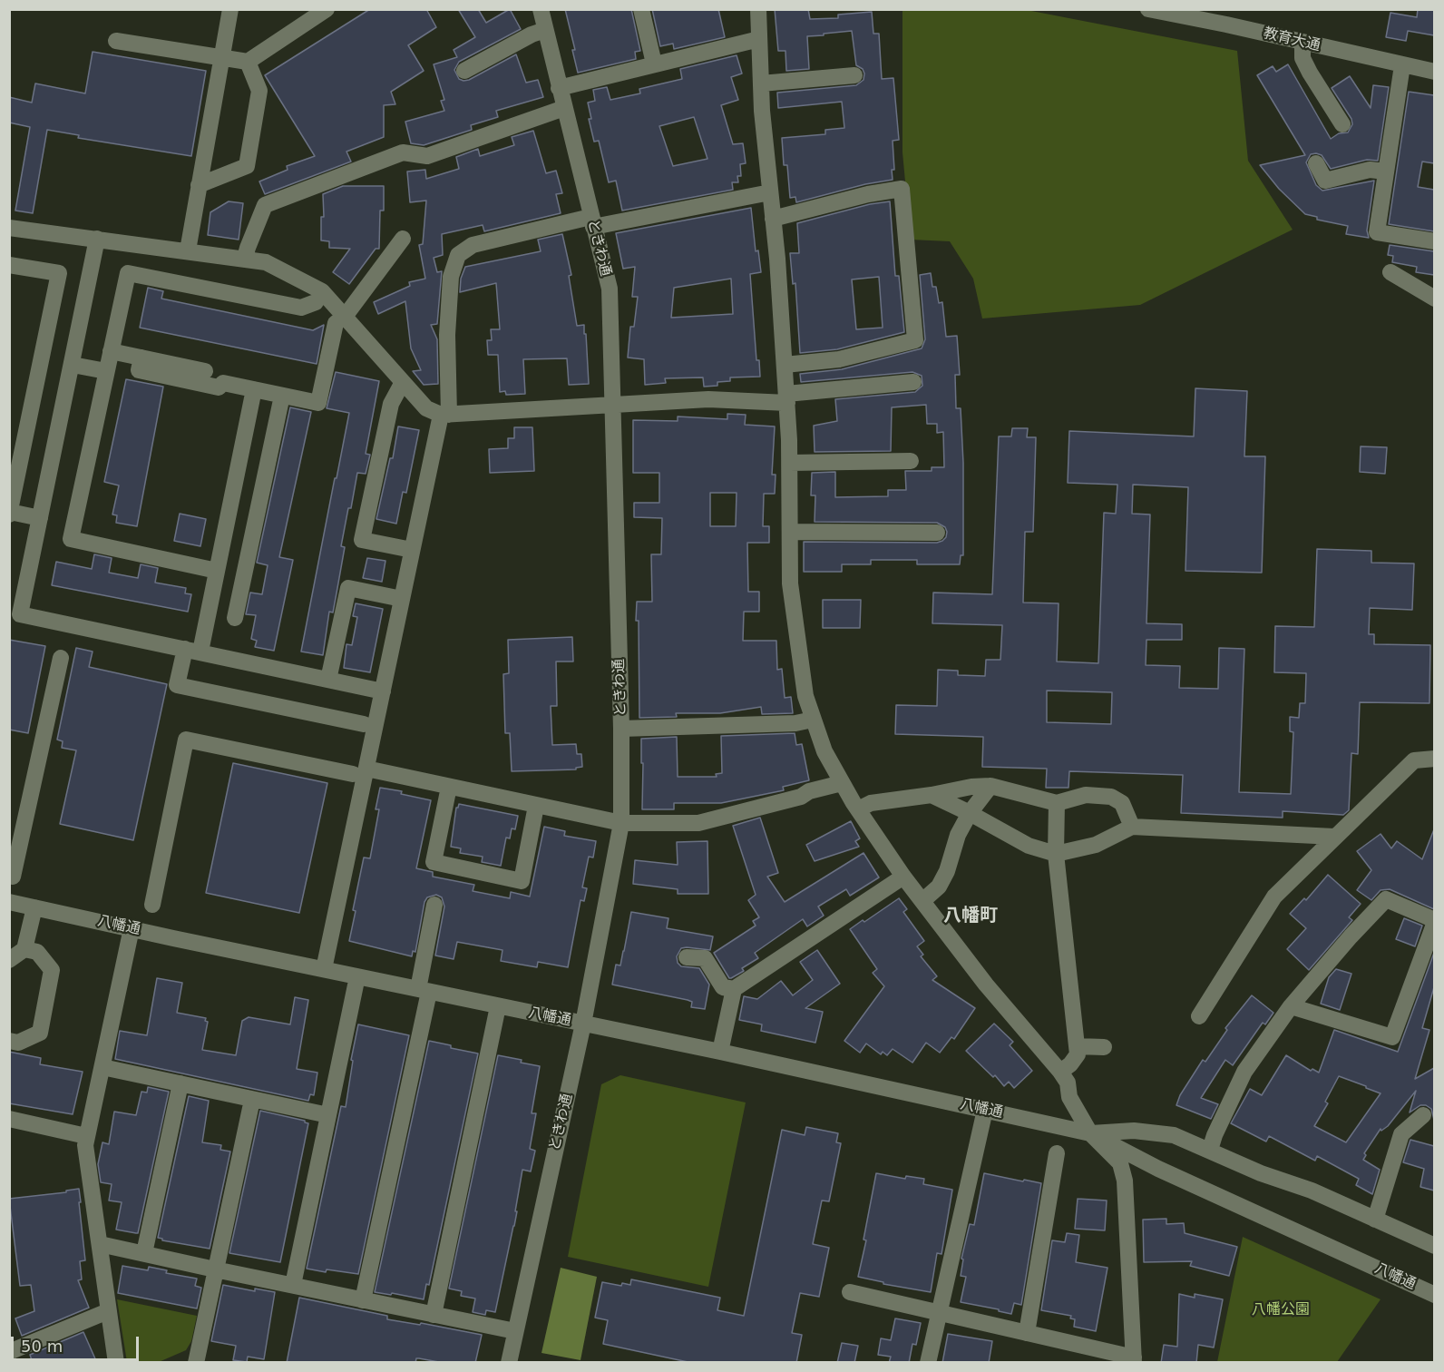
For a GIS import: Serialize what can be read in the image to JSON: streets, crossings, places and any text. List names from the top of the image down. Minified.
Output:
{"streets":{"street":["教育大通","ときわ通","八幡通"]},"crossings":[["ときわ通","八幡通"]],"districts":["八幡町"],"parks":["八幡公園"],"scale_bar":"50 m"}
